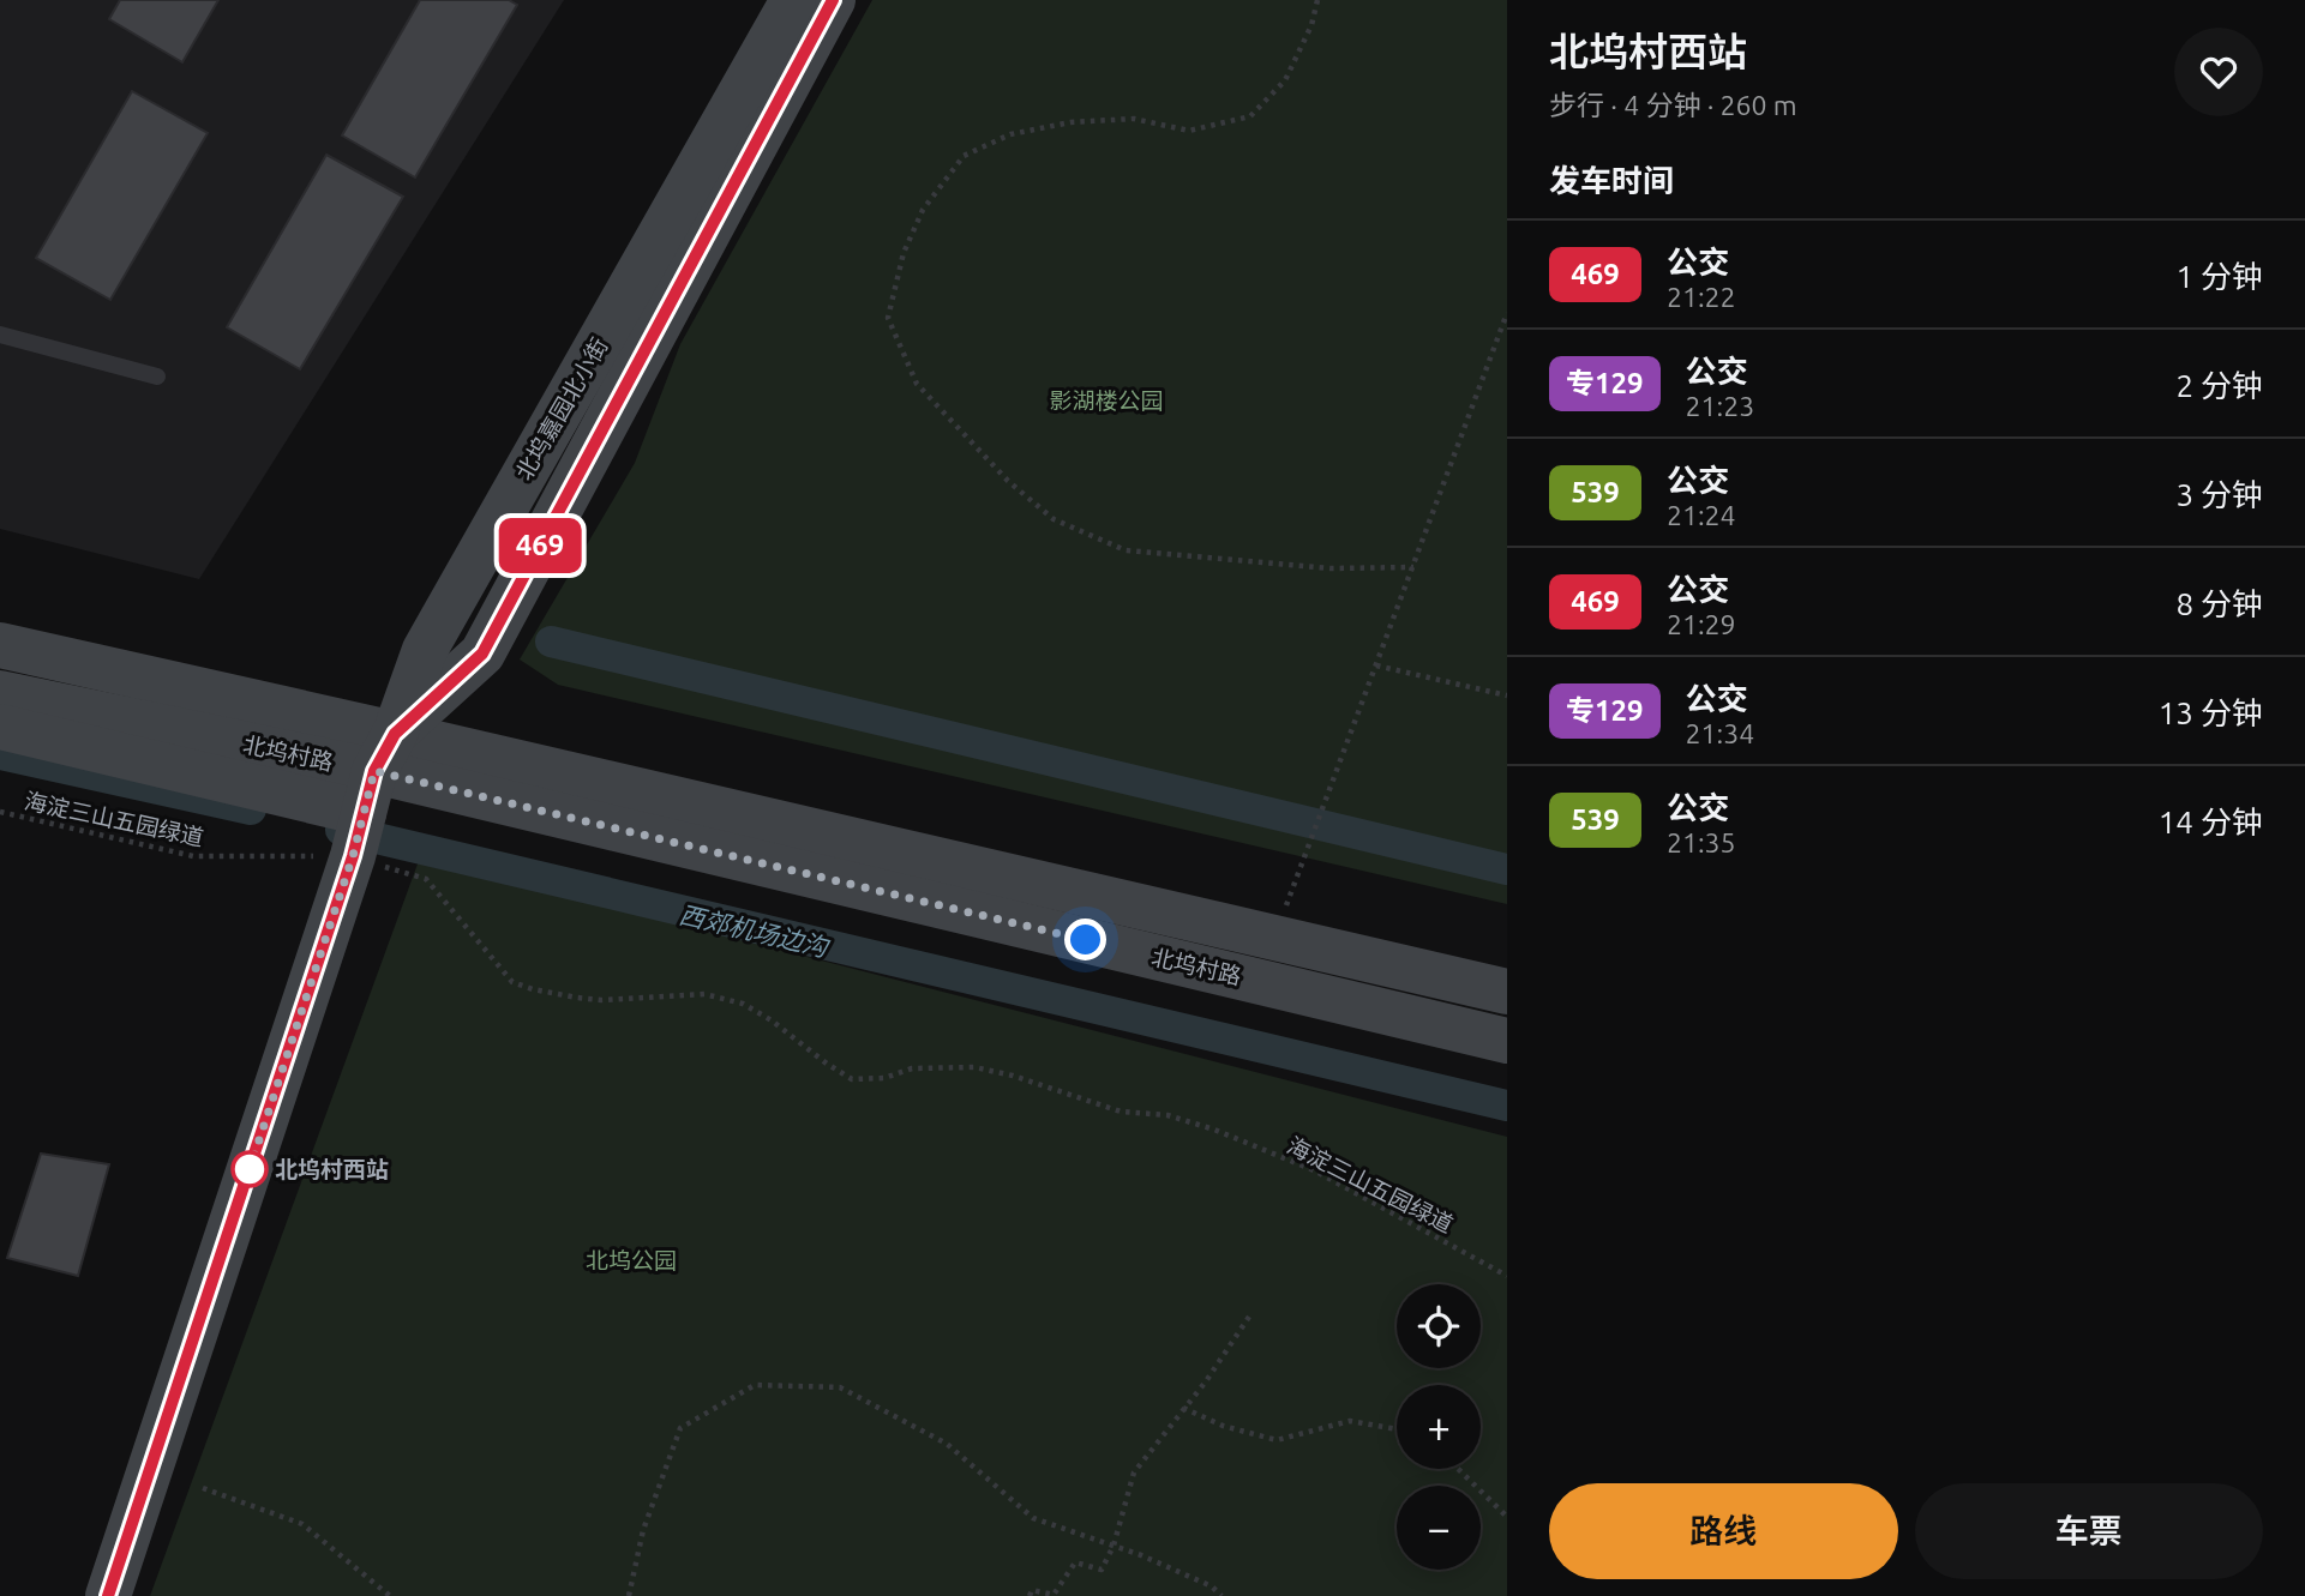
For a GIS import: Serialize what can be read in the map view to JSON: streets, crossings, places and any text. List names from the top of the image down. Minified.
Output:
{"streets":{"main road":["北坞嘉园北小街","北坞村路"],"path":["海淀三山五园绿道"]},"crossings":[["北坞嘉园北小街","北坞村路"],["北坞嘉园北小街","海淀三山五园绿道"],["北坞村路","海淀三山五园绿道"]],"water":["西郊机场边沟"],"parks":["影湖楼公园","北坞公园"],"places":["北坞村西站"],"lines":["bus line 469"],"page":{"on_map":"469","heading":[["北坞村西站","步行 · 4 分钟 · 260 m"],"发车时间"],"list":[{"mark":"469","name":"公交","note":"21:22","value":"1 分钟"},{"mark":"专129","name":"公交","note":"21:23","value":"2 分钟"},{"mark":"539","name":"公交","note":"21:24","value":"3 分钟"},{"mark":"469","name":"公交","note":"21:29","value":"8 分钟"},{"mark":"专129","name":"公交","note":"21:34","value":"13 分钟"},{"mark":"539","name":"公交","note":"21:35","value":"14 分钟"}],"map_buttons":["+","−"],"buttons":["路线","车票"]}}
